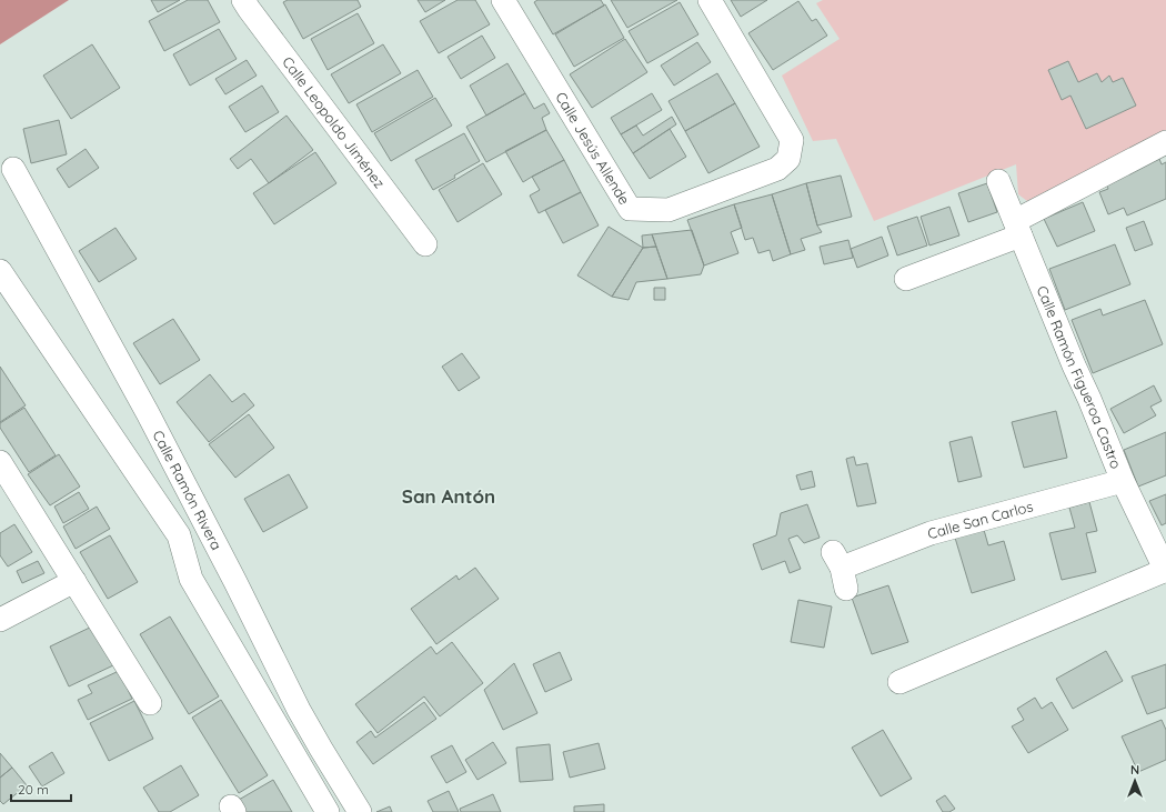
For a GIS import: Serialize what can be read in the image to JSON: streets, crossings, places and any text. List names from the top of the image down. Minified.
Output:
{"streets":{"street":["Calle Leopoldo Jiménez","Calle Jesús Allende","Calle Ramón Figueroa Castro","Calle Ramón Rivera","Calle San Carlos"]},"crossings":[["Calle Ramón Figueroa Castro","Calle San Carlos"]],"districts":["San Antón"],"scale_bar":"20 m","north":"top"}
